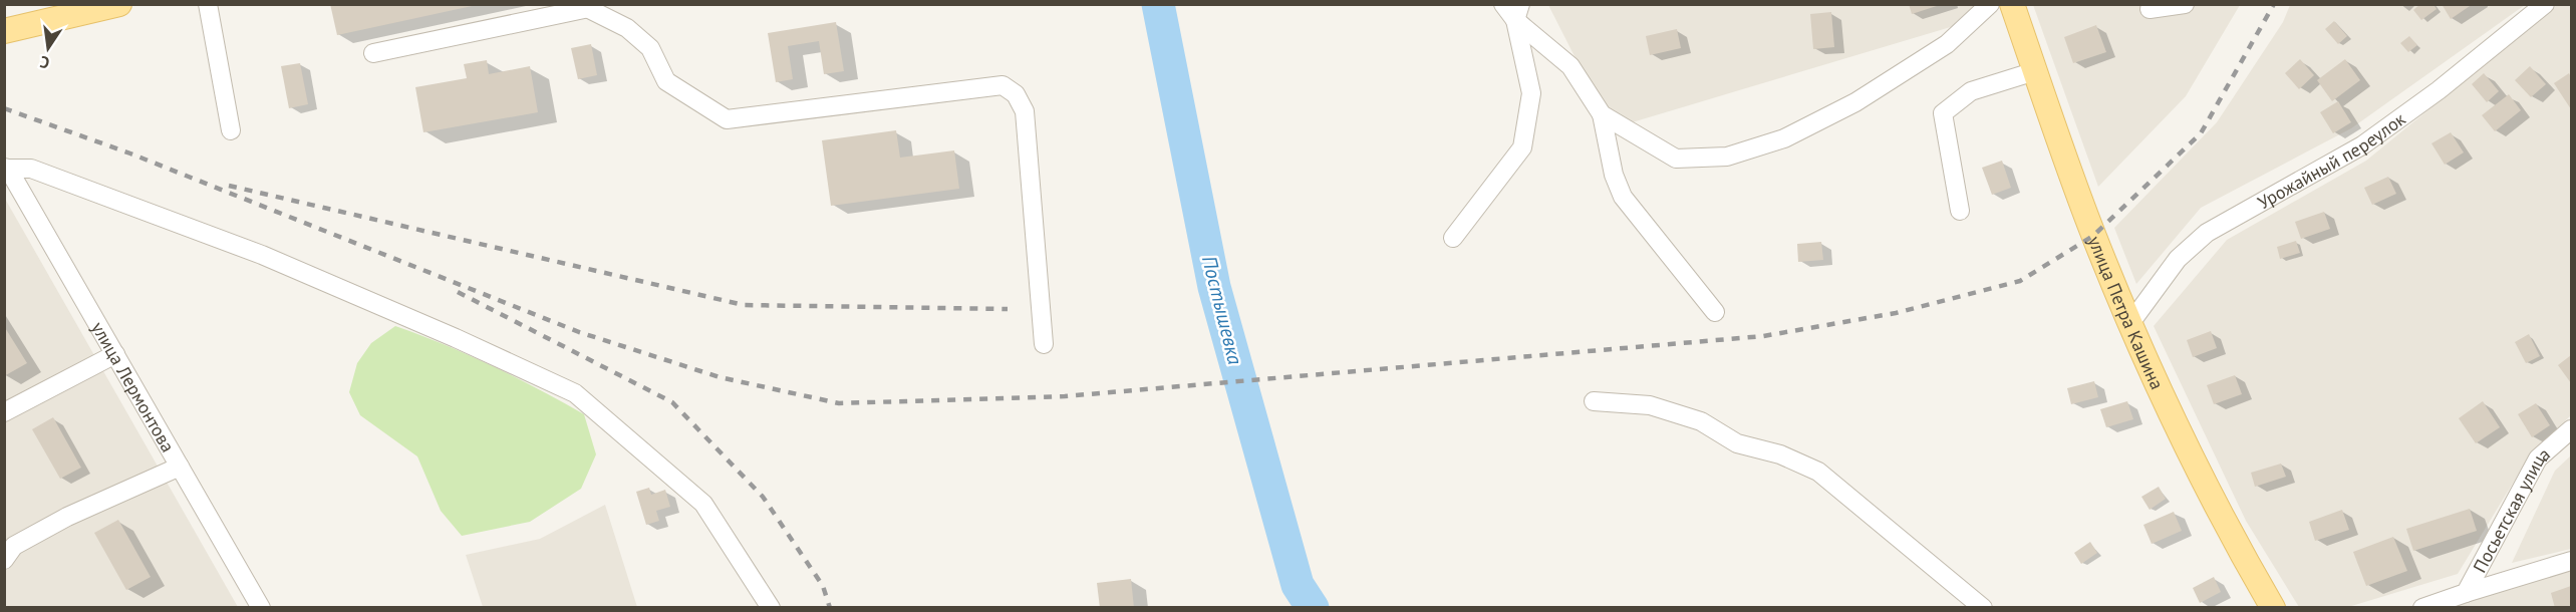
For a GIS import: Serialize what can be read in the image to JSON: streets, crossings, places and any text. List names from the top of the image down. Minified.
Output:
{"streets":{"main road":["улица Петра Кашина"],"street":["Урожайный переулок","улица Лермонтова","Посьетская улица"]},"crossings":[["Урожайный переулок","улица Петра Кашина"]],"water":["Постышевка"],"north":"bottom"}
